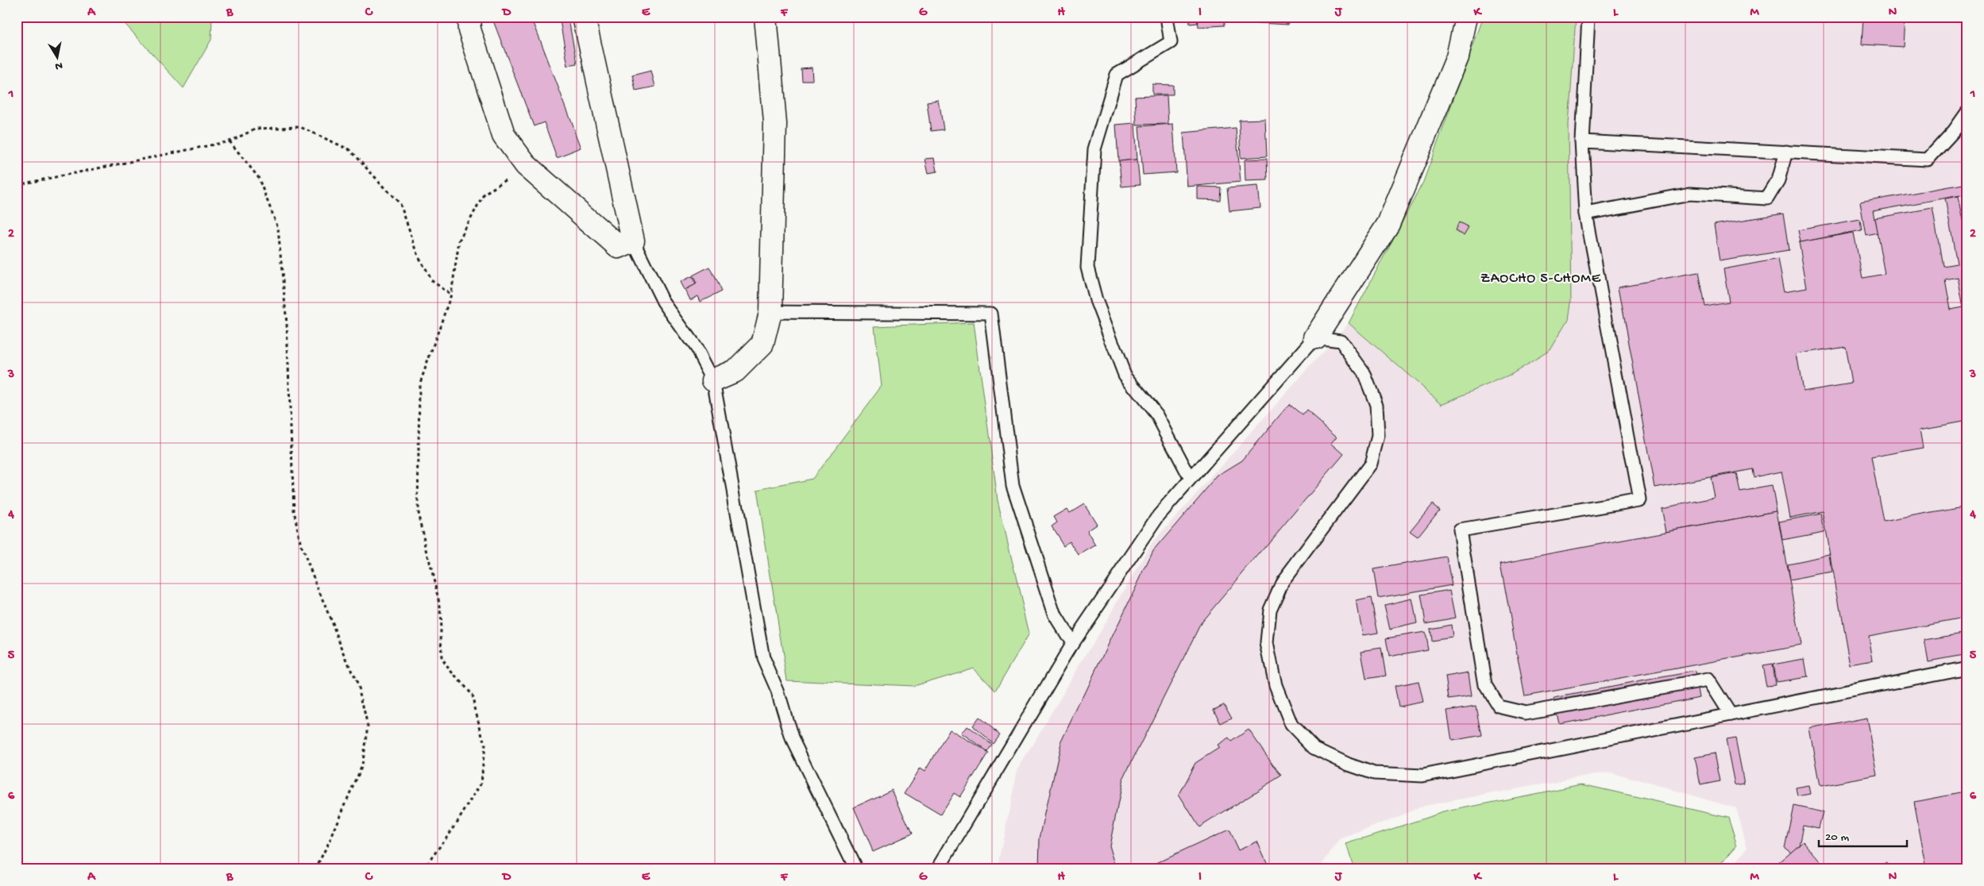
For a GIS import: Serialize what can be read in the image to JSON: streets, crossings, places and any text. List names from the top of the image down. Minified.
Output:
{"districts":["ZAOCHO 5-CHOME"],"scale_bar":"20 m","north":"bottom","grid":{"columns":["A","B","C","D","E","F","G","H","I","J","K","L","M","N"],"rows":["1","2","3","4","5","6"]}}
